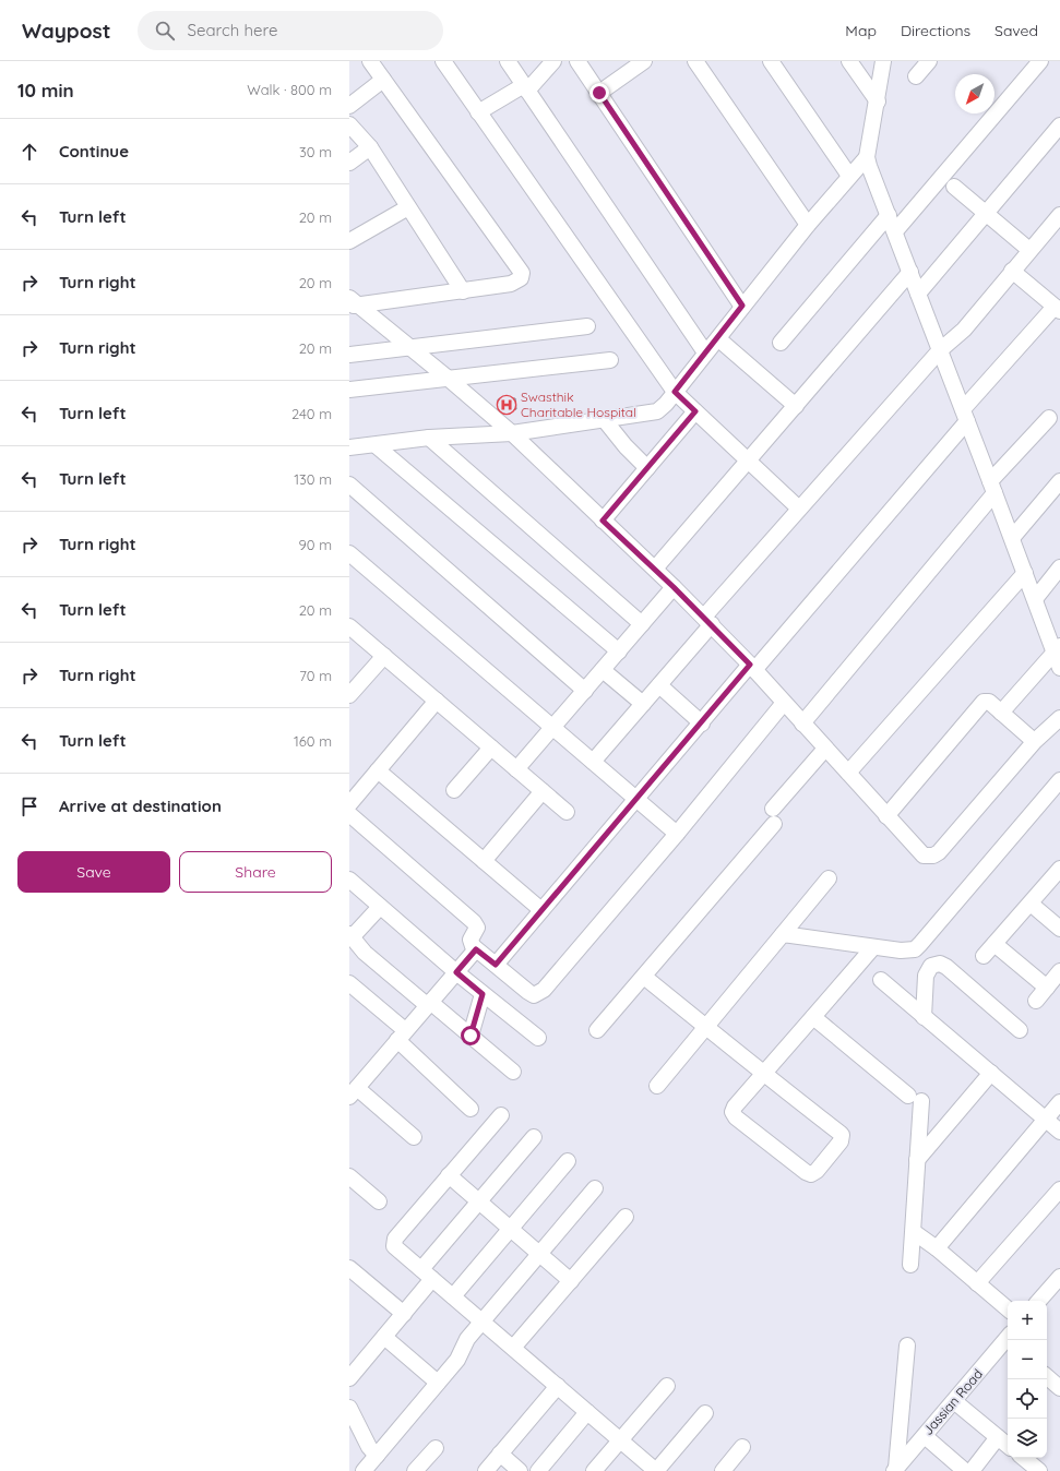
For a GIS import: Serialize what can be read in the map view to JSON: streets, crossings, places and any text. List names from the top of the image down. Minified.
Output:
{"streets":{"street":["Jassian Road"]},"places":{"hospital":["Swasthik Charitable Hospital"]},"north":"bottom left","page":{"header":"Waypost","search":"Search here","nav":["Map","Directions","Saved"],"heading":["10 min","Walk · 800 m"],"list":[["Continue","30 m"],["Turn left","20 m"],["Turn right","20 m"],["Turn right","20 m"],["Turn left","240 m"],["Turn left","130 m"],["Turn right","90 m"],["Turn left","20 m"],["Turn right","70 m"],["Turn left","160 m"],"Arrive at destination"],"buttons":["Save","Share"],"map_buttons":["+","−"]}}
